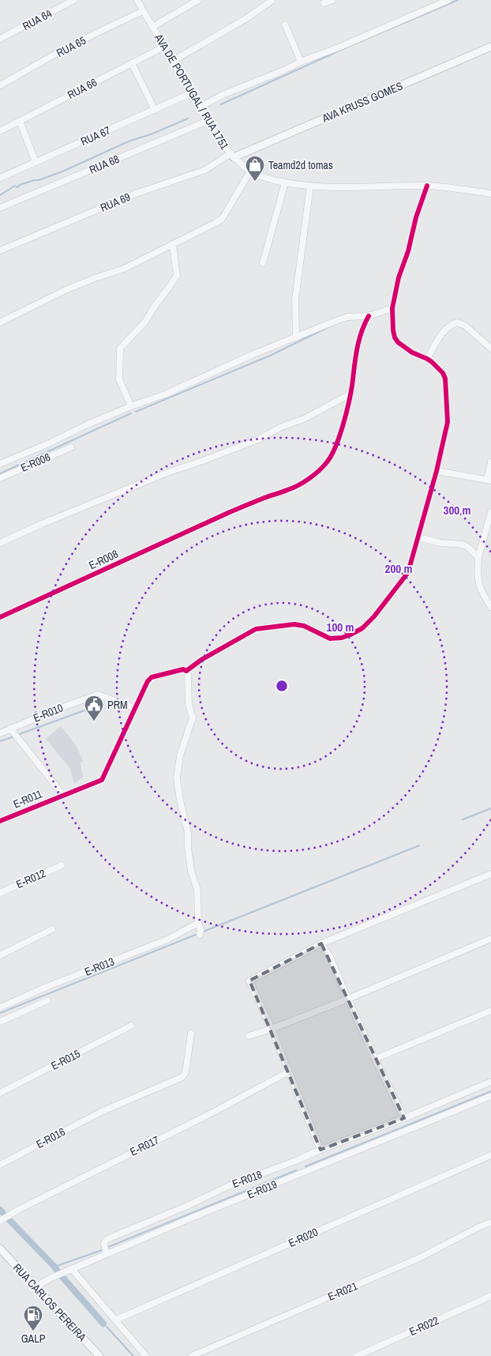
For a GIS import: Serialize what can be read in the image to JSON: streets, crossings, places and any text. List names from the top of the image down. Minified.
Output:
{"streets":{"street":["RUA 64","RUA 65","RUA 66","AVA DE PORTUGAL / RUA 1751","AVA KRUSS GOMES","RUA 67","RUA 68","RUA 69","E-R006","E-R008","E-R010","E-R011","E-R012","E-R013","E-R015","E-R016","E-R017","E-R018","E-R019","E-R020","E-R021","RUA CARLOS PEREIRA","E-R022"]},"crossings":[["RUA 65","AVA DE PORTUGAL / RUA 1751"],["RUA 66","AVA DE PORTUGAL / RUA 1751"],["AVA DE PORTUGAL / RUA 1751","AVA KRUSS GOMES"],["AVA DE PORTUGAL / RUA 1751","RUA 67"],["AVA DE PORTUGAL / RUA 1751","RUA 68"],["AVA DE PORTUGAL / RUA 1751","RUA 69"],["AVA KRUSS GOMES","RUA 69"],["E-R010","E-R011"],["E-R018","E-R019"],["E-R019","RUA CARLOS PEREIRA"]],"places":{"shop":["Teamd2d tomas"],"public building":["PRM"],"fuel station":["GALP"]},"rings":["300 m","200 m","100 m"]}
